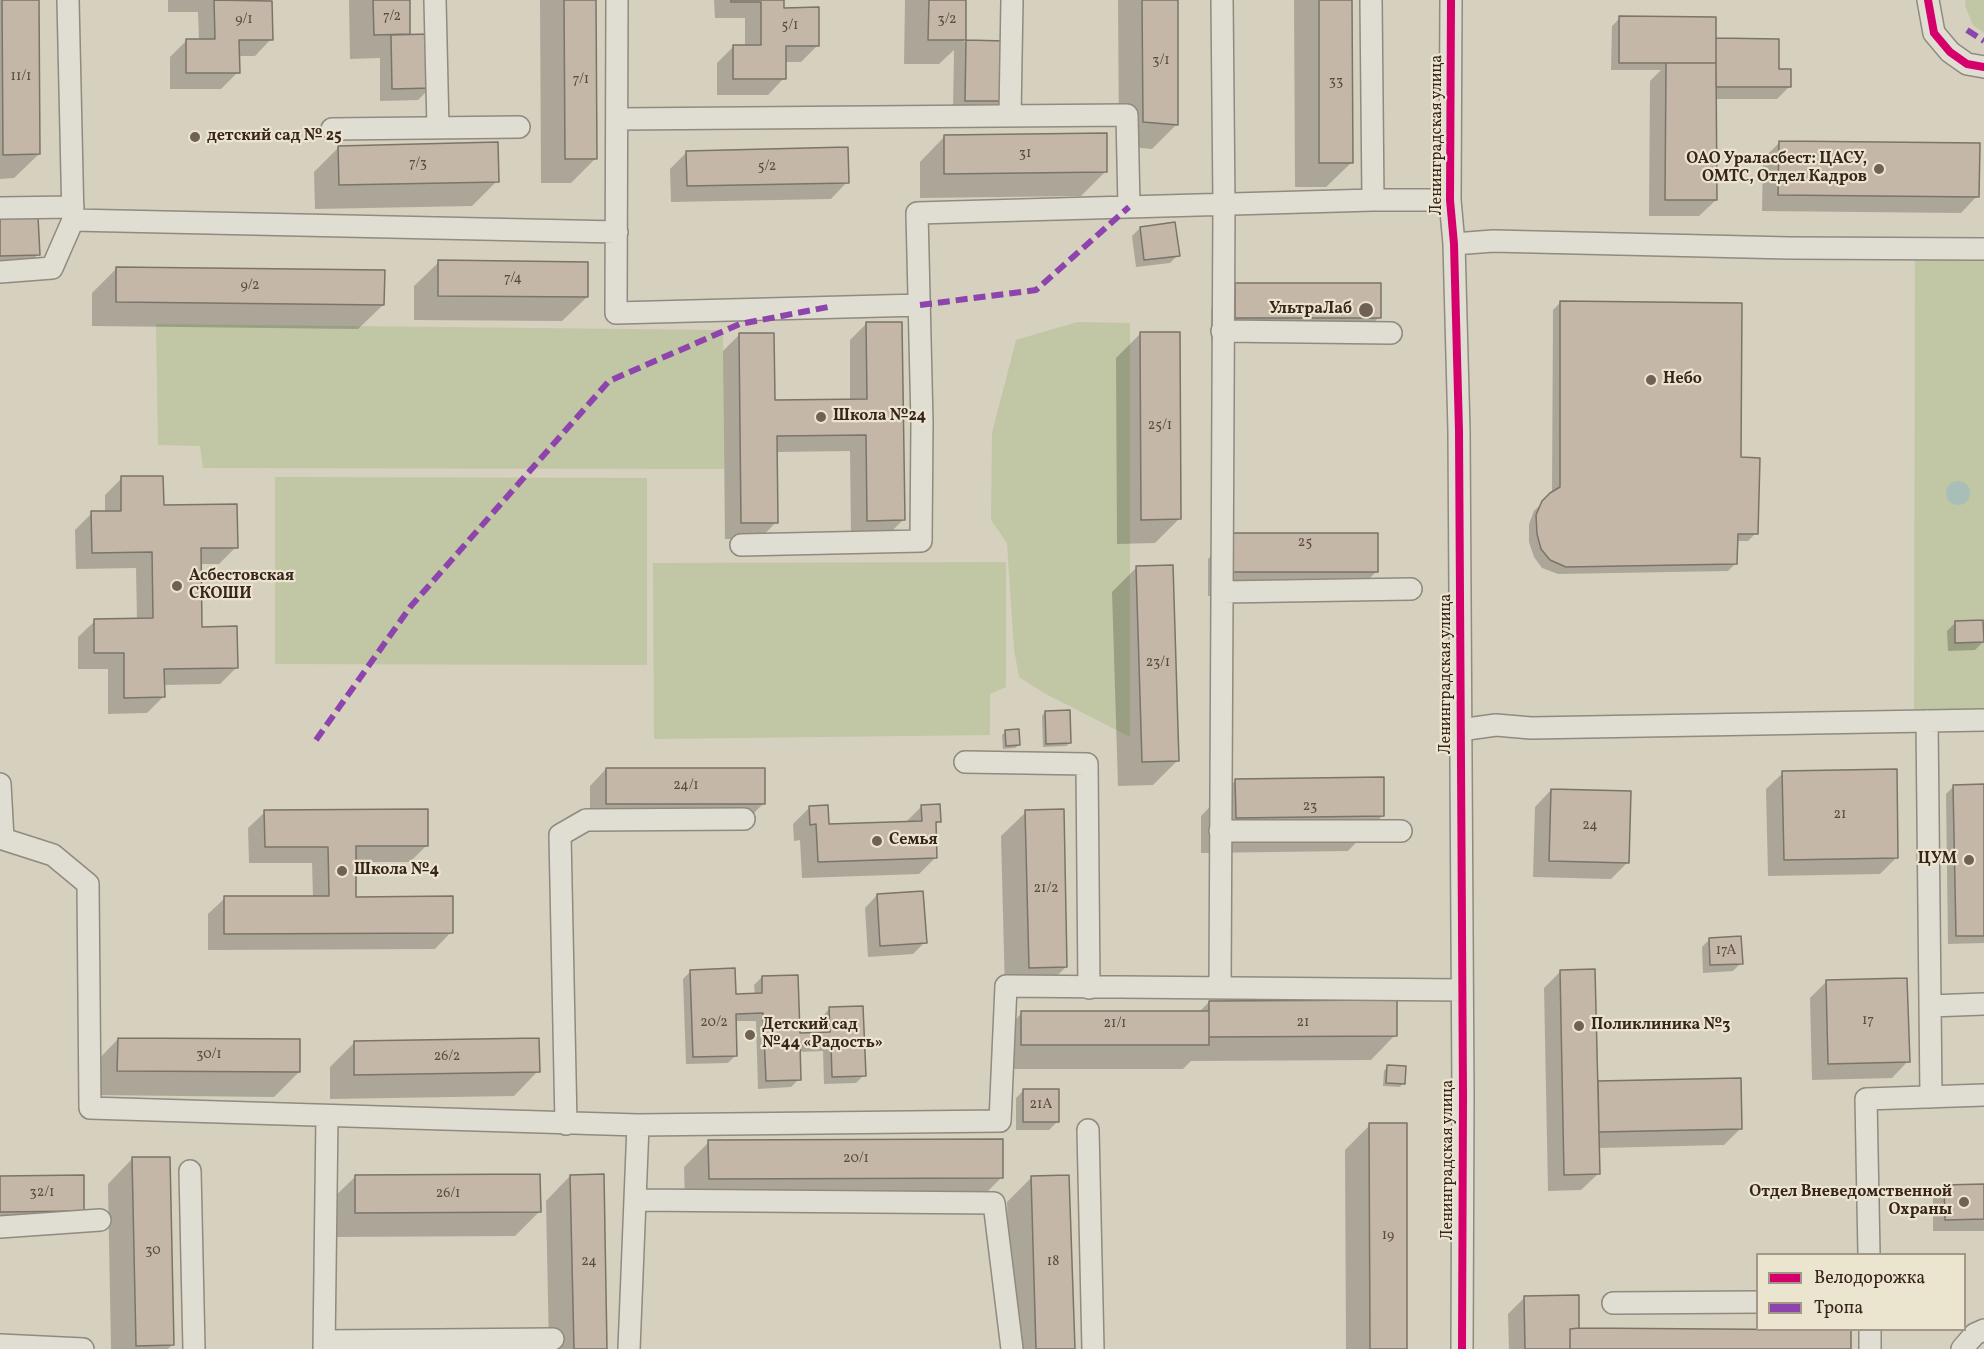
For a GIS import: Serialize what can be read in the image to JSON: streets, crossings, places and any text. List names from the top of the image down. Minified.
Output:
{"streets":{"street":["Ленинградская улица"]},"places":["детский сад № 25","ОАО Ураласбест: ЦАСУ, ОМТС, Отдел Кадров","УльтраЛаб","Небо","Школа №24","Асбестовская СКОШИ","Семья","ЦУМ","Школа №4","Поликлиника №3","Детский сад №44 «Радость»","Отдел Вневедомственной Охраны"],"house_numbers":["7/2","9/1","3/2","5/1","3/1","11/1","7/1","33","31","7/3","5/2","7/4","9/2","25/1","25","23/1","24/1","23","21","24","21/2","17А","17","20/2","21","21/1","30/1","26/2","21А","20/1","32/1","26/1","19","30","24","18"],"legend":["Велодорожка","Тропа"]}
